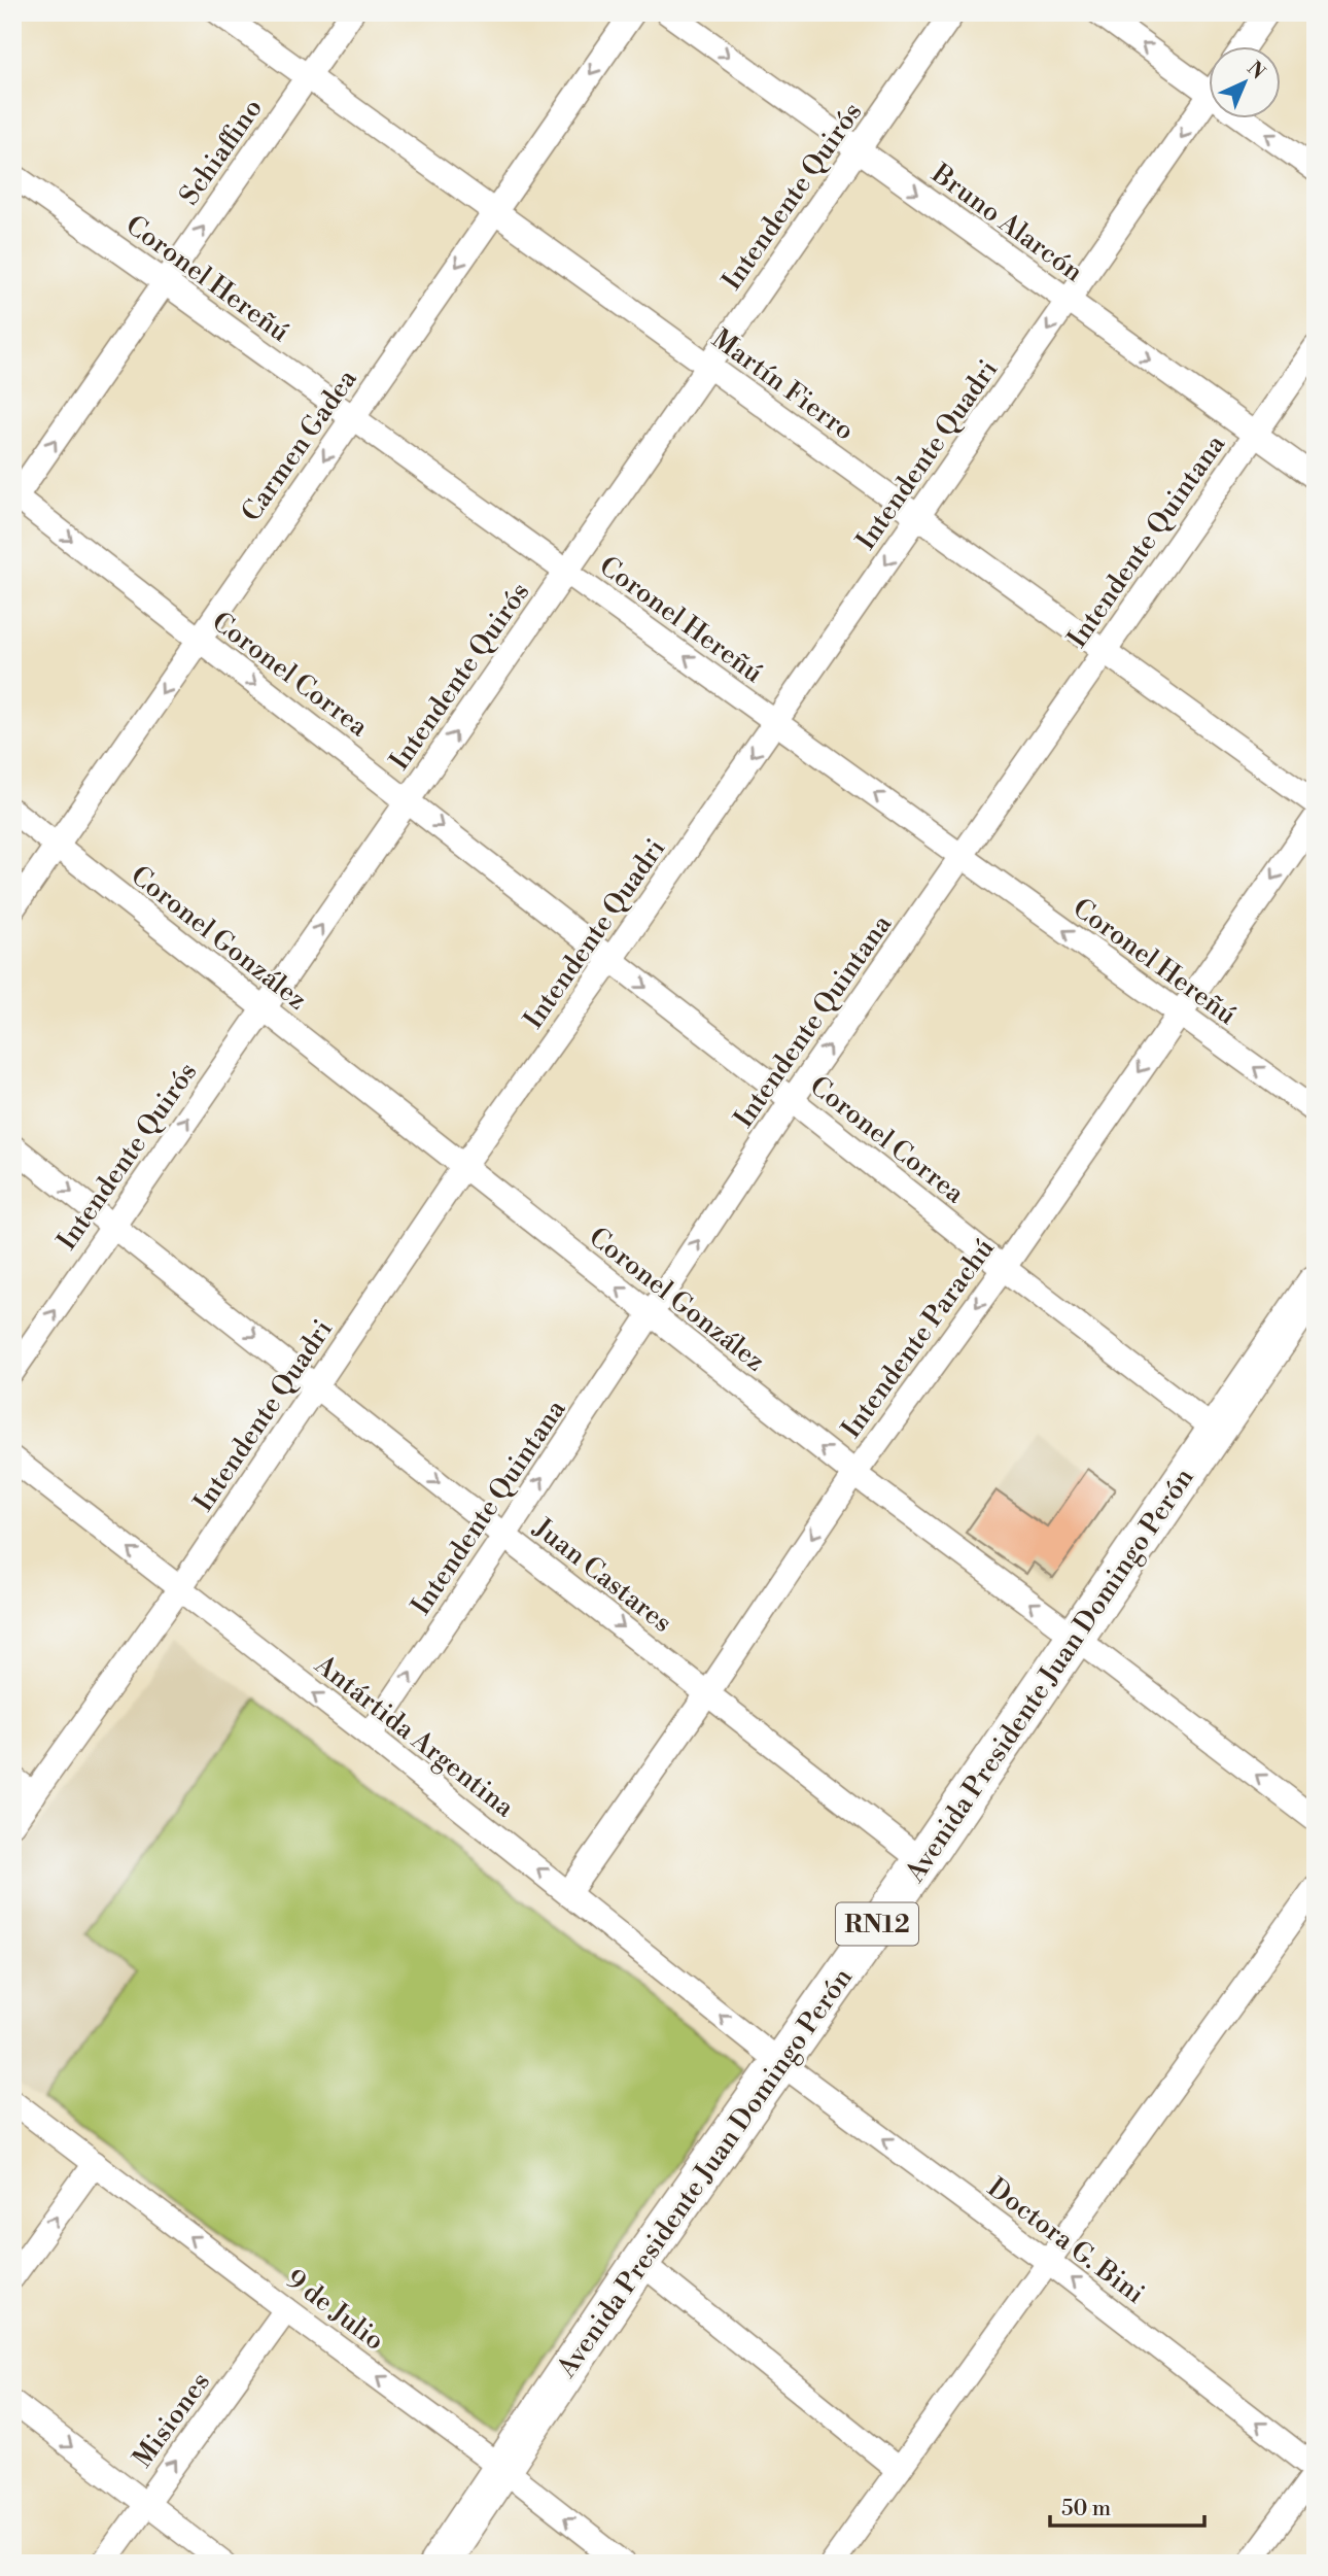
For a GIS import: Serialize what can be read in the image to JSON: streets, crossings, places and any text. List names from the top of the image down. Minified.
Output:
{"streets":{"highway":["Avenida Presidente Juan Domingo Perón","RN12"],"street":["Schiaffino","Intendente Quirós","Bruno Alarcón","Coronel Hereñú","Martín Fierro","Carmen Gadea","Intendente Quadri","Intendente Quintana","Coronel Correa","Coronel González","Intendente Parachú","Juan Castares","Antártida Argentina","Doctora G. Bini","9 de Julio","Misiones"]},"crossings":[["Schiaffino","Coronel Hereñú"],["Schiaffino","Martín Fierro"],["Schiaffino","Coronel Correa"],["Intendente Quirós","Bruno Alarcón"],["Intendente Quirós","Coronel Hereñú"],["Intendente Quirós","Martín Fierro"],["Intendente Quirós","Coronel Correa"],["Intendente Quirós","Coronel González"],["Intendente Quirós","Juan Castares"],["Bruno Alarcón","Intendente Quadri"],["Bruno Alarcón","Intendente Quintana"],["Coronel Hereñú","Carmen Gadea"],["Coronel Hereñú","Intendente Quadri"],["Coronel Hereñú","Intendente Quintana"],["Coronel Hereñú","Intendente Parachú"],["Martín Fierro","Carmen Gadea"],["Martín Fierro","Intendente Quadri"],["Martín Fierro","Intendente Quintana"],["Carmen Gadea","Coronel Correa"],["Carmen Gadea","Coronel González"],["Intendente Quadri","Coronel Correa"],["Intendente Quadri","Coronel González"],["Intendente Quadri","Juan Castares"],["Intendente Quadri","Antártida Argentina"],["Intendente Quintana","Coronel Correa"],["Intendente Quintana","Coronel González"],["Intendente Quintana","Juan Castares"],["Intendente Quintana","Antártida Argentina"],["Coronel Correa","Intendente Parachú"],["Coronel Correa","Avenida Presidente Juan Domingo Perón"],["Coronel González","Intendente Parachú"],["Coronel González","Avenida Presidente Juan Domingo Perón"],["Intendente Parachú","Juan Castares"],["Intendente Parachú","Antártida Argentina"],["Juan Castares","Avenida Presidente Juan Domingo Perón"],["Avenida Presidente Juan Domingo Perón","Antártida Argentina"],["Avenida Presidente Juan Domingo Perón","Doctora G. Bini"],["Avenida Presidente Juan Domingo Perón","9 de Julio"],["Antártida Argentina","Doctora G. Bini"],["9 de Julio","Misiones"]],"one_way":["Schiaffino","Intendente Quirós","Bruno Alarcón","Coronel Hereñú","Carmen Gadea","Intendente Quadri","Intendente Quintana","Coronel Correa","Coronel González","Intendente Parachú","Juan Castares","Antártida Argentina","Doctora G. Bini","9 de Julio","Misiones"],"scale_bar":"50 m","north":"top right"}
